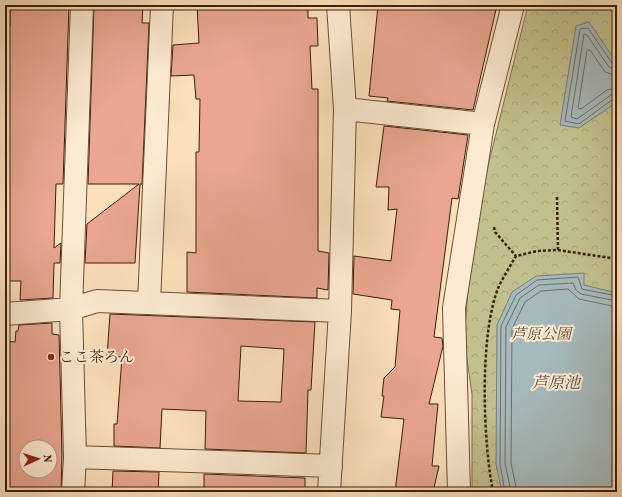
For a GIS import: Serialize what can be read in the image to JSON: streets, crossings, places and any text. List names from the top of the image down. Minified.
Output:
{"water":["芦原池"],"parks":["芦原公園"],"places":["ここ茶ろん"],"north":"right"}
